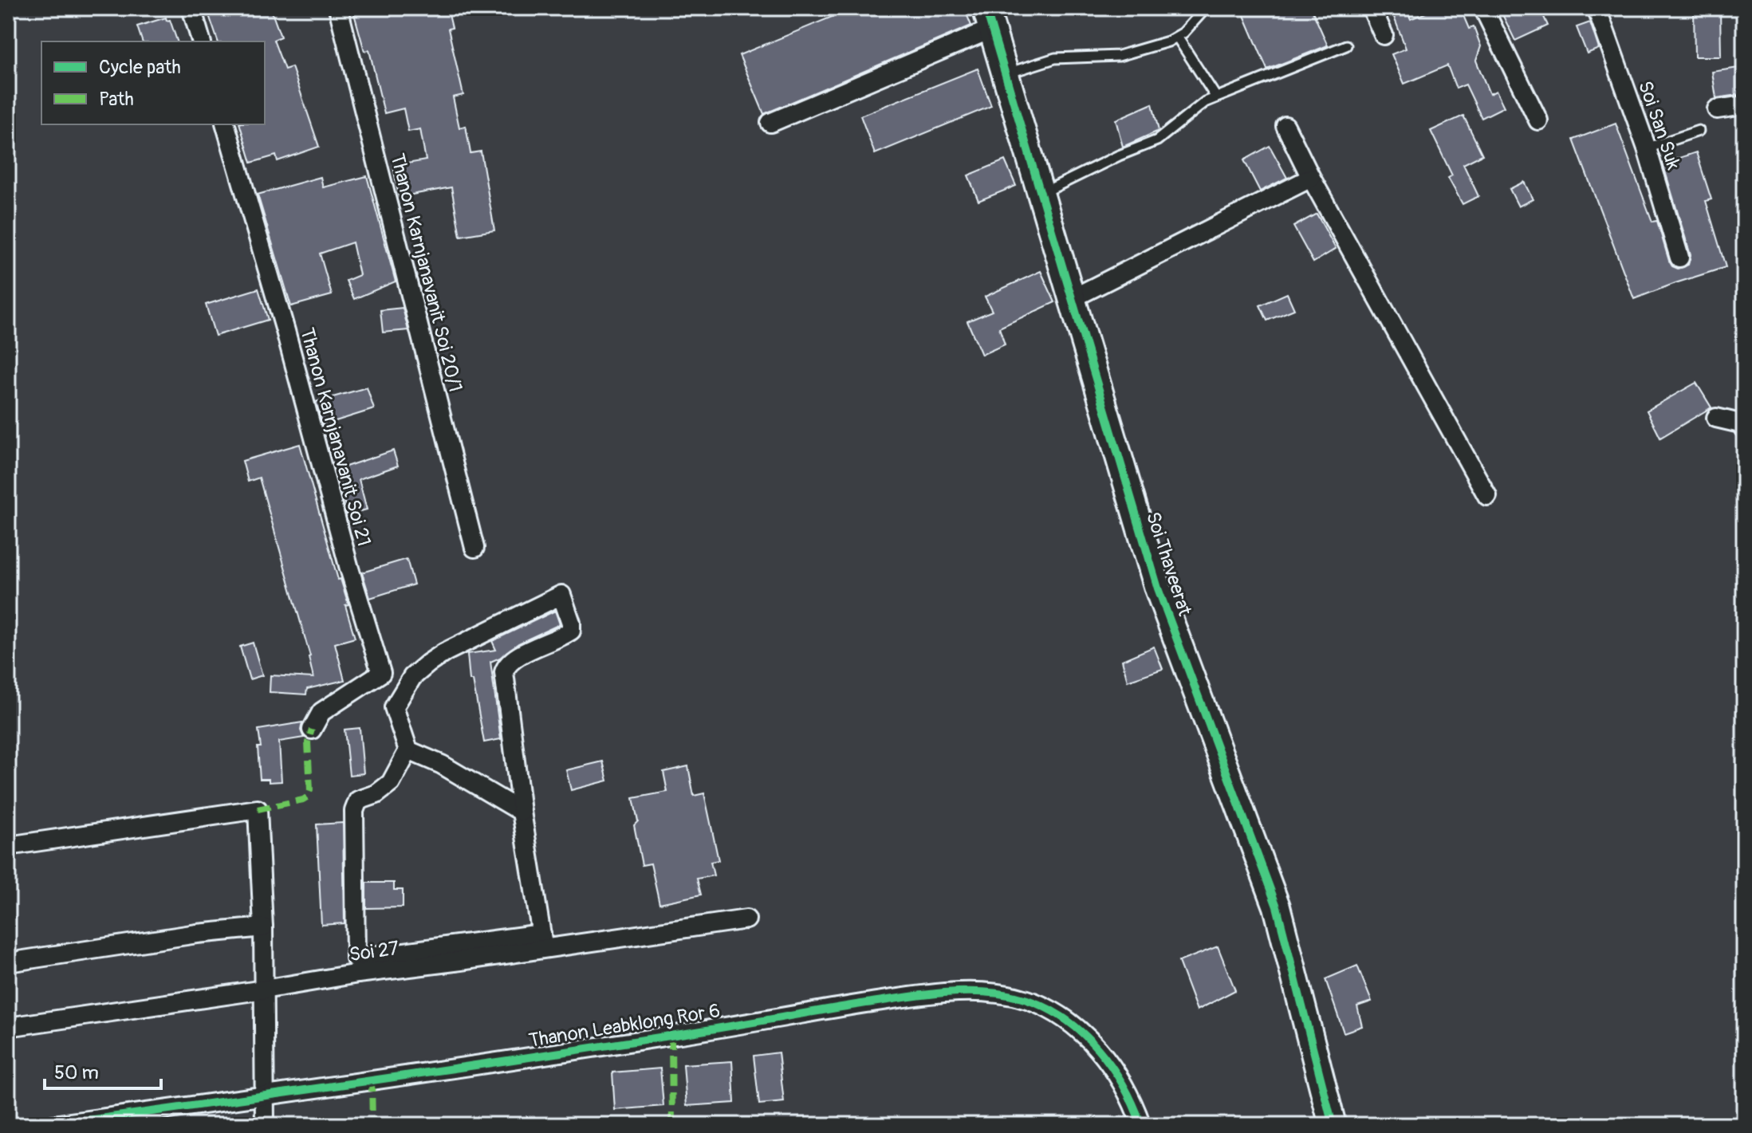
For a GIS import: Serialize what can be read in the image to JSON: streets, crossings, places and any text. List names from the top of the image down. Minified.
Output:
{"streets":{"street":["Soi San Suk","Thanon Karnjanavanit Soi 20/1","Thanon Karnjanavanit Soi 21","Soi Thaveerat","Soi 27","Thanon Leabklong Ror 6"]},"legend":["Cycle path","Path"],"scale_bar":"50 m"}
